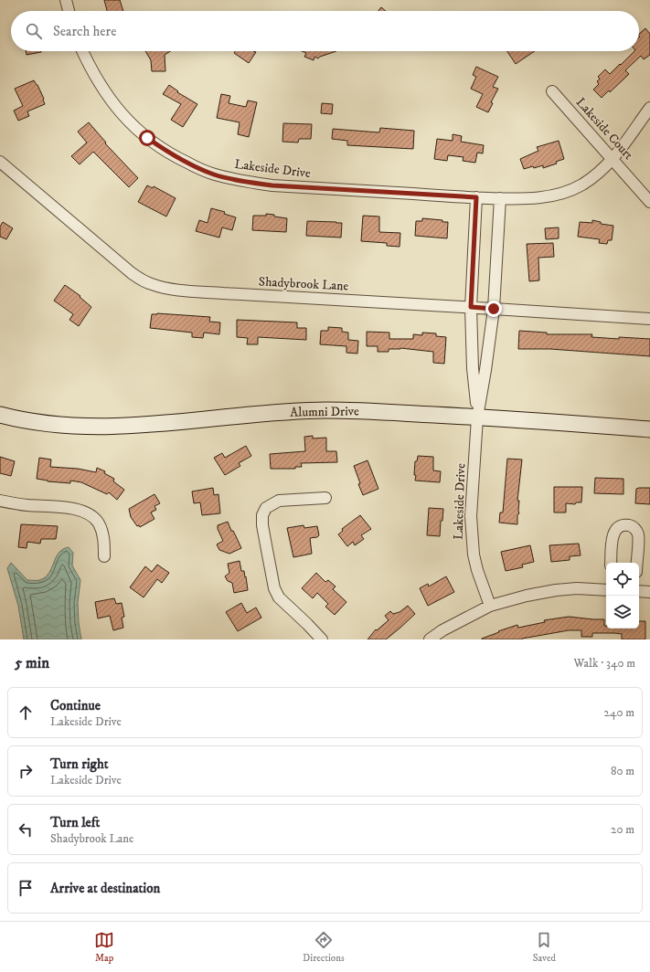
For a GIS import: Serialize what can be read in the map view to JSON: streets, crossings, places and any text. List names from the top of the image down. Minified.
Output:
{"streets":{"main road":["Alumni Drive"],"street":["Lakeside Court","Lakeside Drive","Shadybrook Lane"]},"crossings":[["Lakeside Court","Lakeside Drive"],["Lakeside Drive","Shadybrook Lane"],["Lakeside Drive","Alumni Drive"]],"page":{"search":"Search here","heading":["5 min","Walk · 340 m"],"list":[["Continue","Lakeside Drive","240 m"],["Turn right","Lakeside Drive","80 m"],["Turn left","Shadybrook Lane","20 m"],"Arrive at destination"],"nav":["Map","Directions","Saved"]}}
